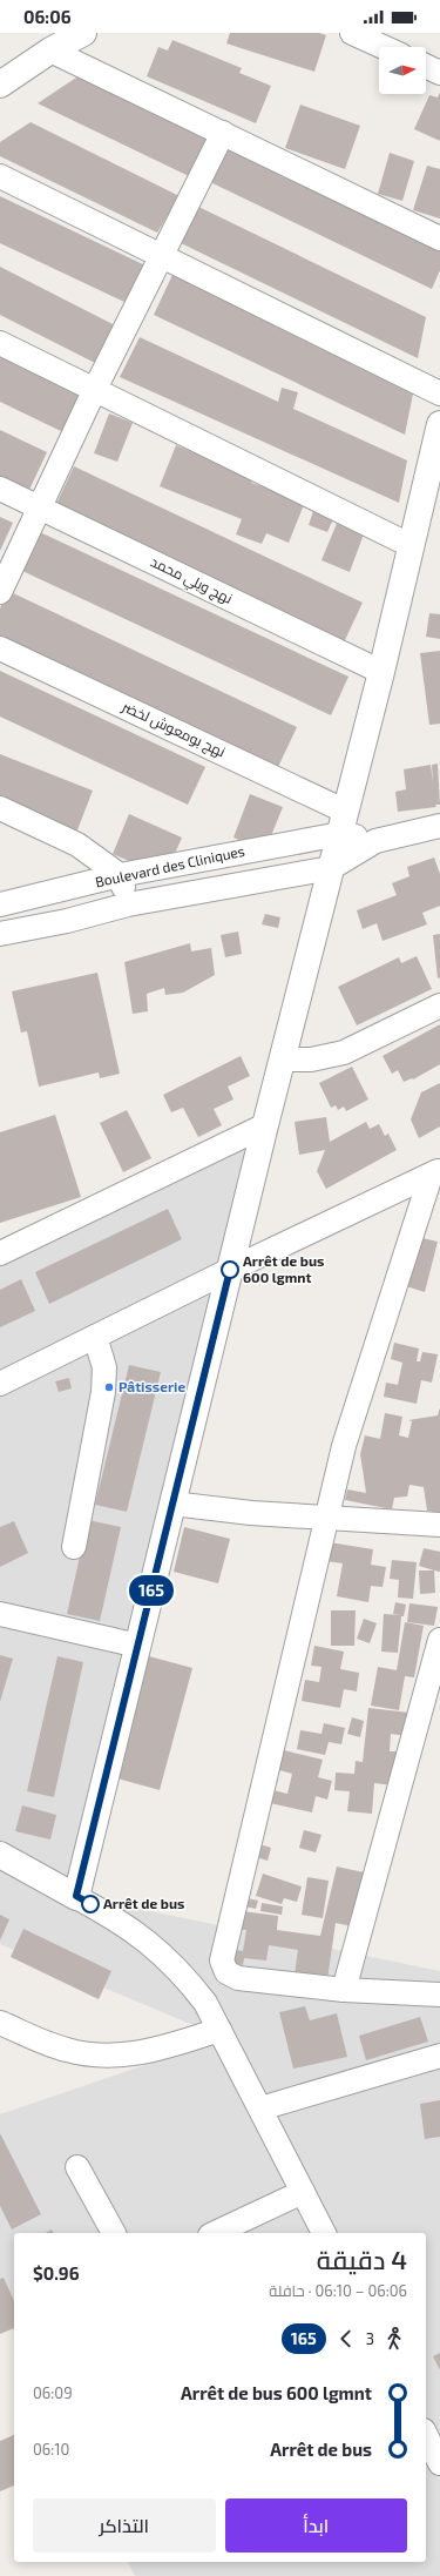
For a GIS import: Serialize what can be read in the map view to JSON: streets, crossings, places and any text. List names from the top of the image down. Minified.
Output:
{"streets":{"street":["نهج ويلي محمد","نهج بومعوش لخضر","Boulevard des Cliniques"]},"crossings":[["نهج بومعوش لخضر","Boulevard des Cliniques"]],"places":["Arrêt de bus 600 lgmnt","Pâtisserie","Arrêt de bus"],"lines":["bus line 165"],"north":"right","page":{"status":"06:06","on_map":"165","heading":["4 دقيقة","06:06 – 06:10 · حافلة","$0.96"],"legs":["3","165"],"list":[{"name":"Arrêt de bus 600 lgmnt","value":"06:09"},{"name":"Arrêt de bus","value":"06:10"}],"buttons":["ابدأ","التذاكر"]}}
